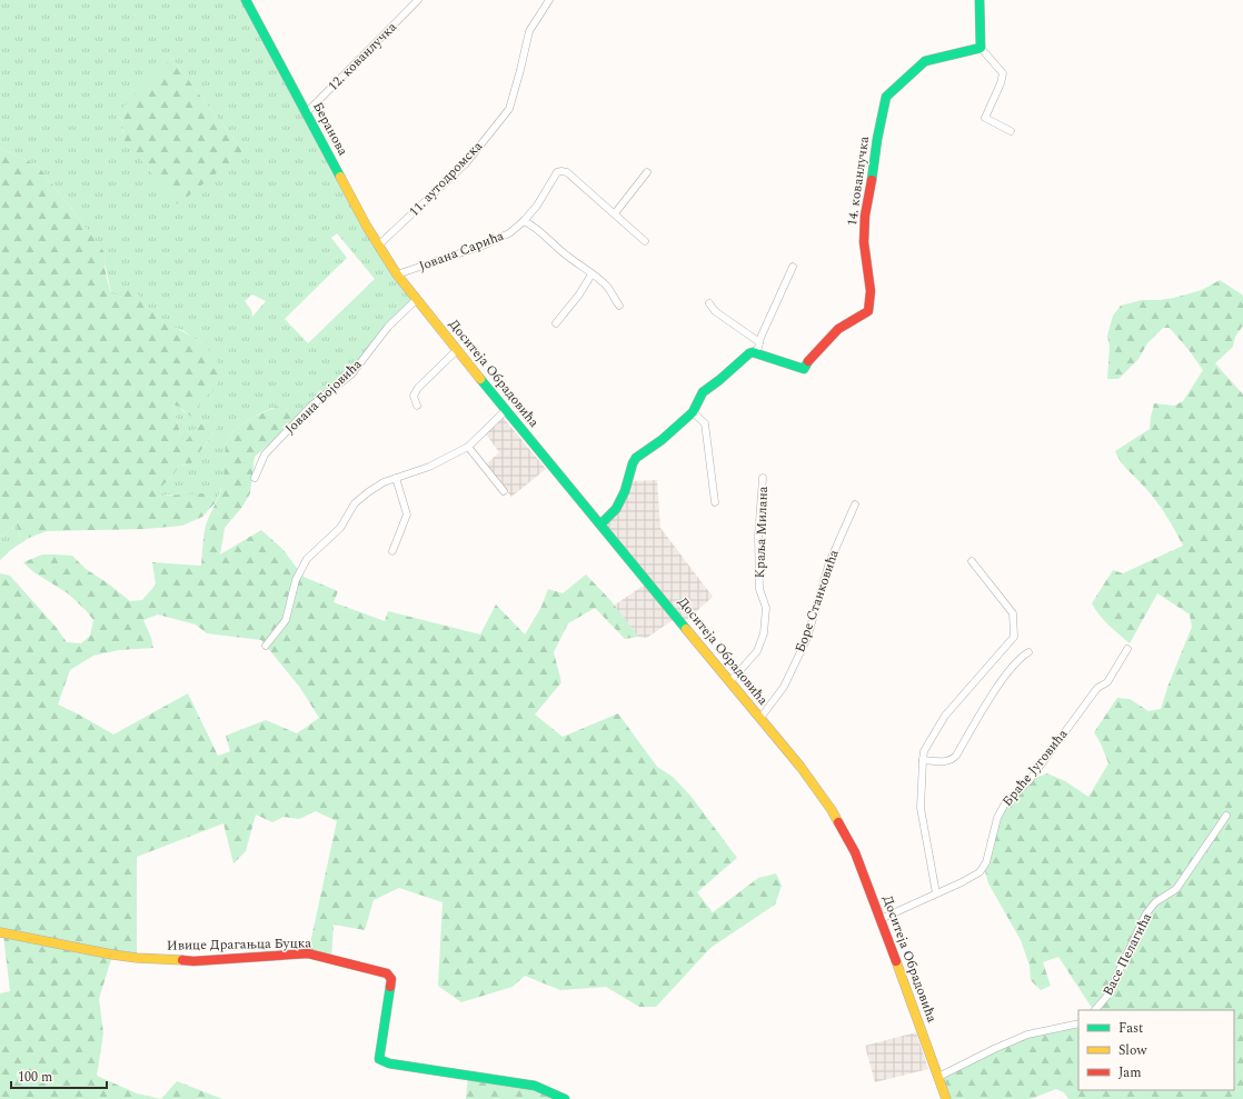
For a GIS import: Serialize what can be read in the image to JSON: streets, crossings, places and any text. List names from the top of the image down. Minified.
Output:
{"streets":{"street":["12. кованлучка","Беранова","11. аутодромска","14. кованлучка","Јована Сарића","Доситеја Обрадовића","Јована Бојовића","Краља Милана","Боре Станковића","Браће Југовића","Ивице Драгањца Буцка","Васе Пелагића"]},"crossings":[["12. кованлучка","Беранова"],["Беранова","11. аутодромска"],["Беранова","Јована Сарића"],["Беранова","Доситеја Обрадовића"],["Јована Сарића","Доситеја Обрадовића"],["Доситеја Обрадовића","Јована Бојовића"],["Доситеја Обрадовића","Краља Милана"],["Доситеја Обрадовића","Боре Станковића"],["Доситеја Обрадовића","Браће Југовића"]],"legend":["Fast","Slow","Jam"],"scale_bar":"100 m"}
